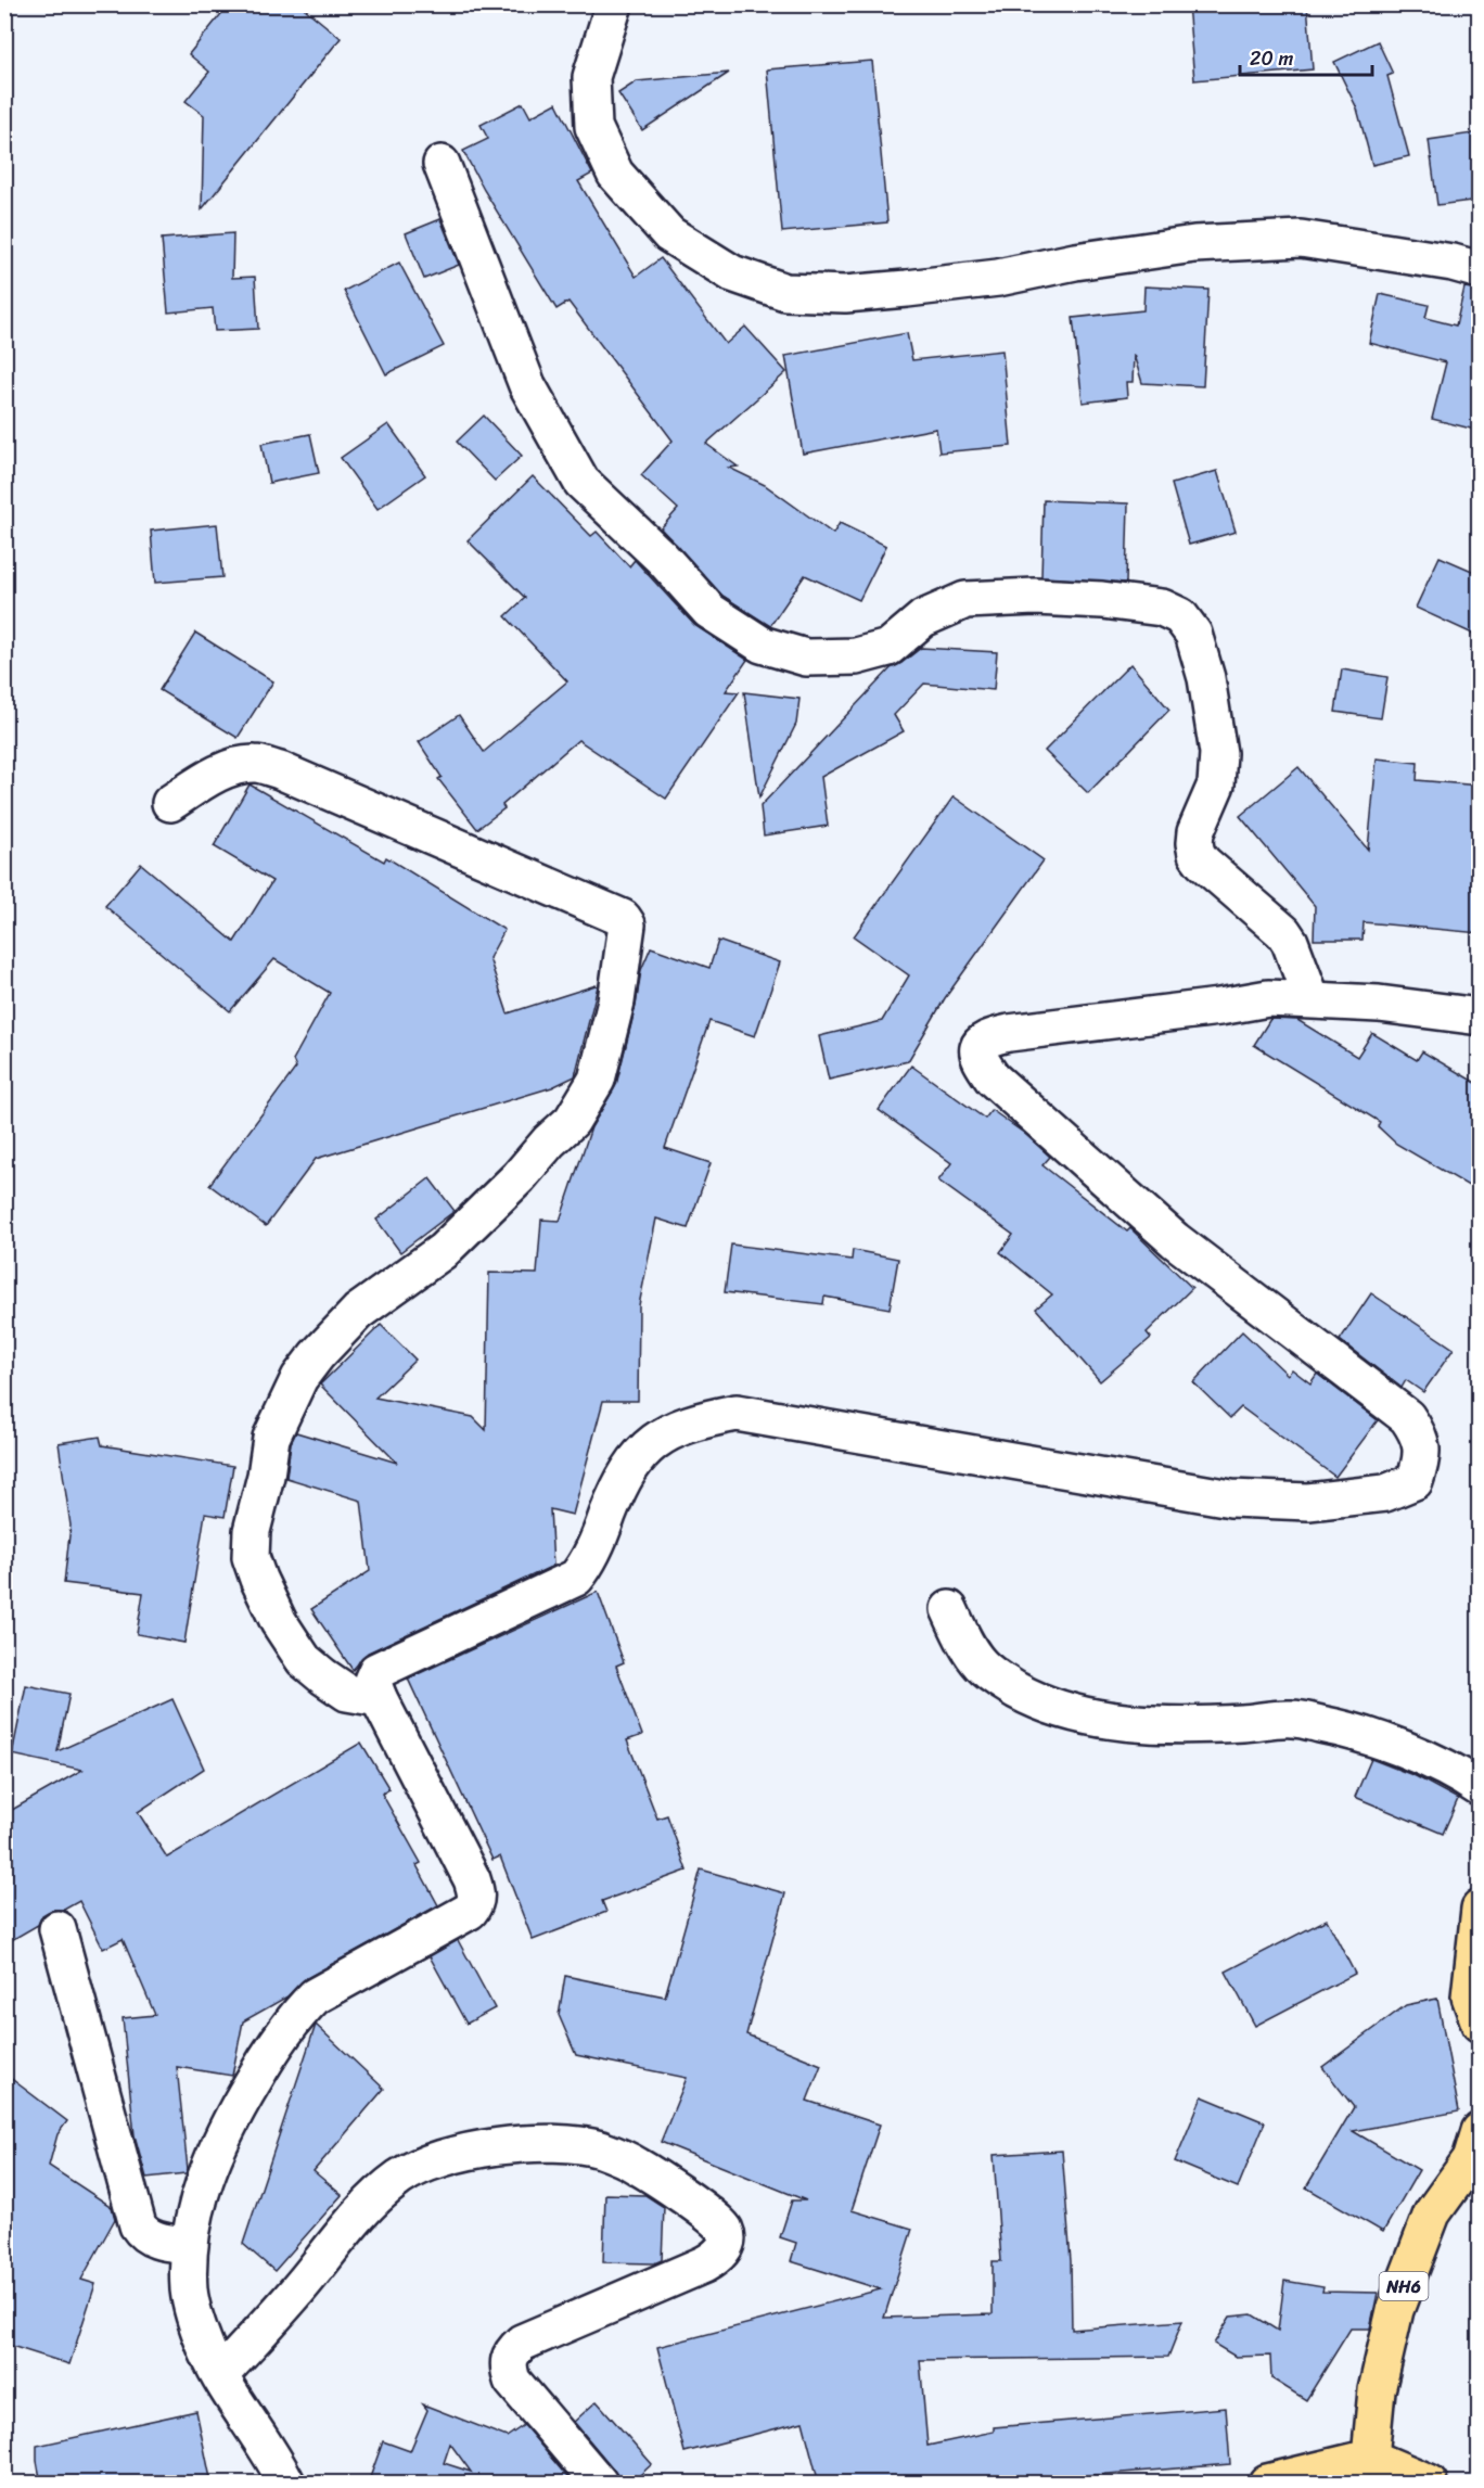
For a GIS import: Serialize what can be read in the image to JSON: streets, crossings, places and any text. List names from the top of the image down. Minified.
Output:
{"streets":{"highway":["NH6"]},"scale_bar":"20 m"}
